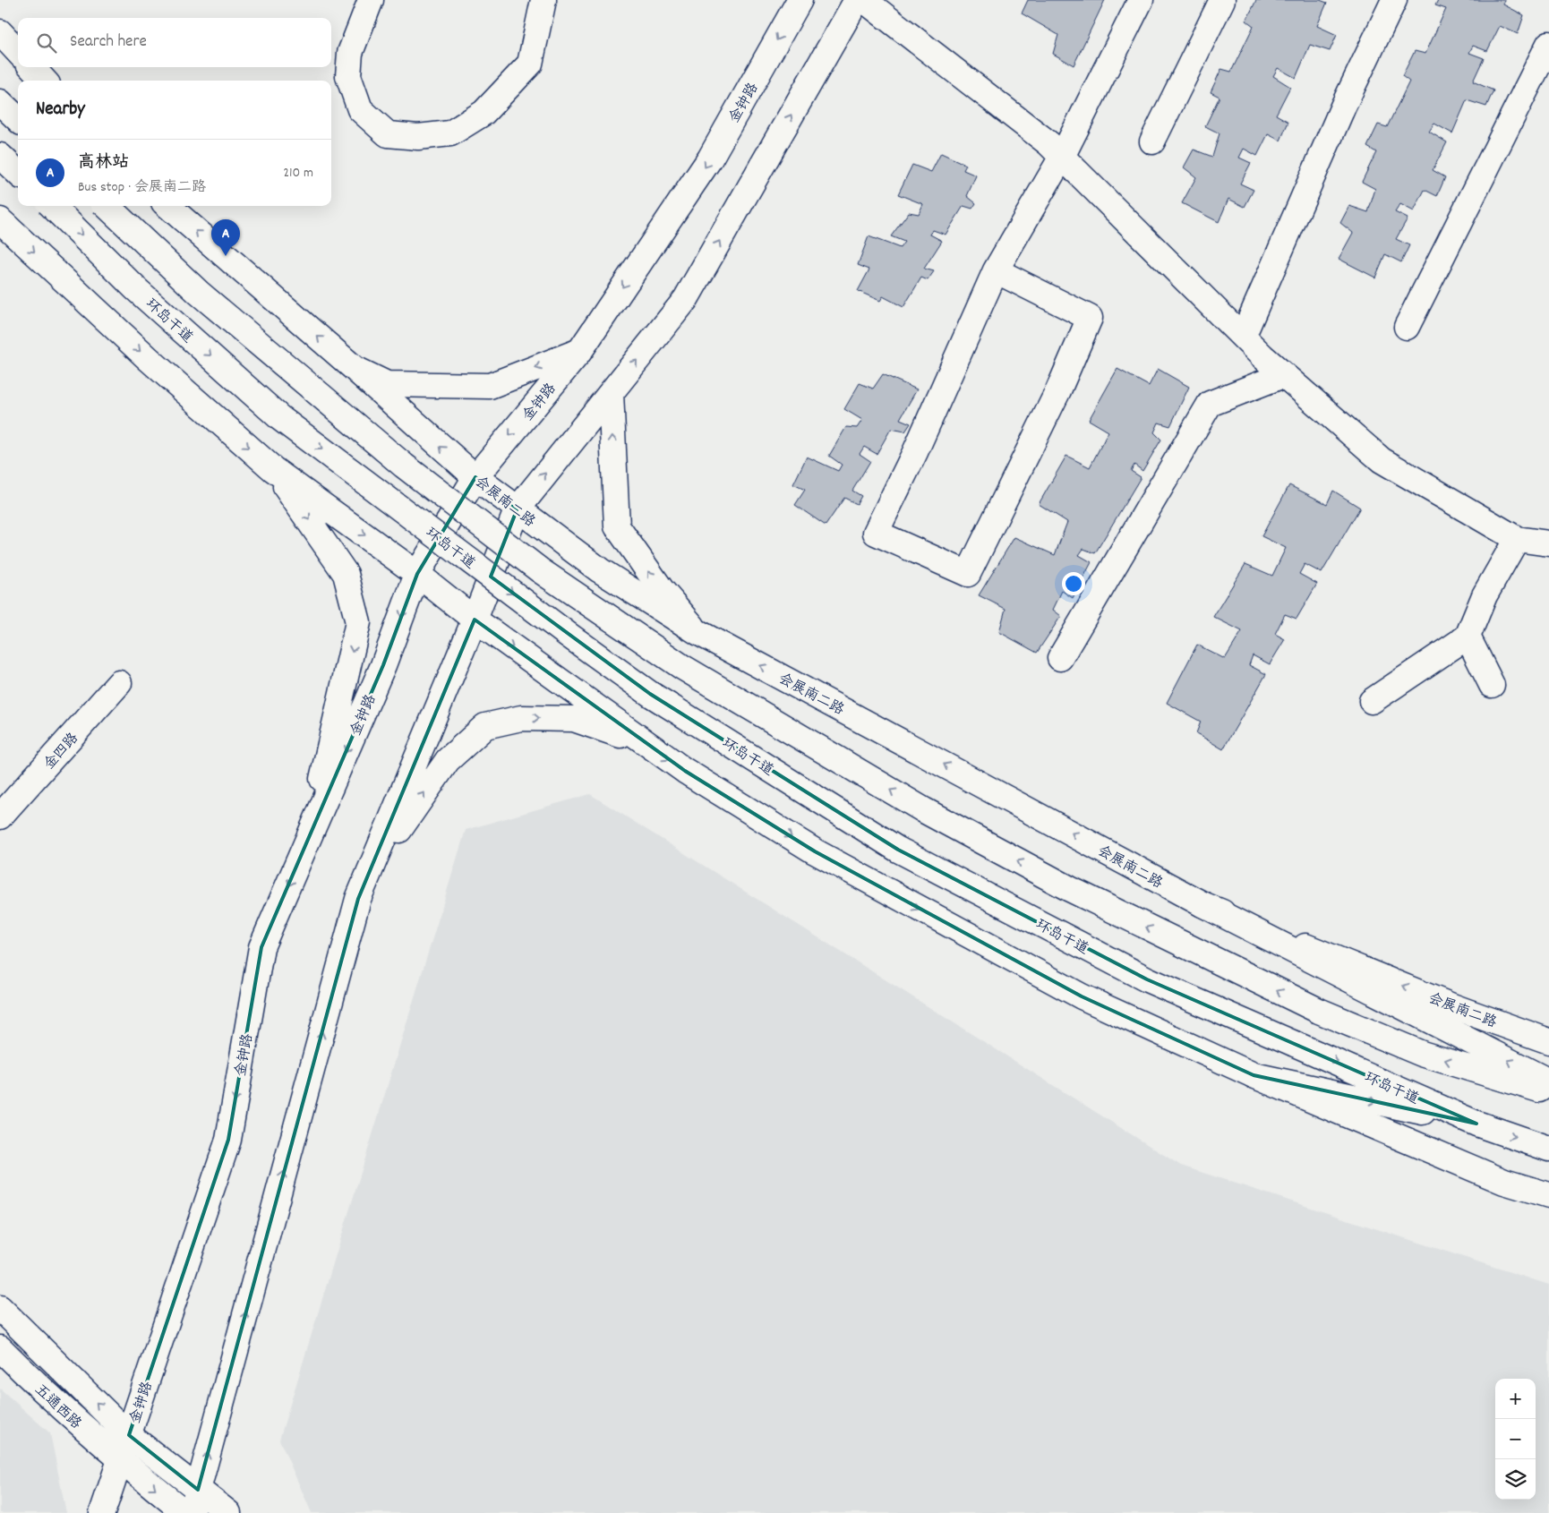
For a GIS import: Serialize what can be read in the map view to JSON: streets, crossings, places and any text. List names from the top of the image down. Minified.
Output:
{"streets":{"main road":["金钟路","环岛干道","会展南二路","金四路","五通西路"]},"crossings":[["金钟路","会展南二路"],["金钟路","五通西路"]],"page":{"search":"Search here","heading":"Nearby","list":[{"mark":"A","name":"高林站","note":"Bus stop · 会展南二路","value":"210 m"}],"pins":"A","map_buttons":["+","−"]}}
